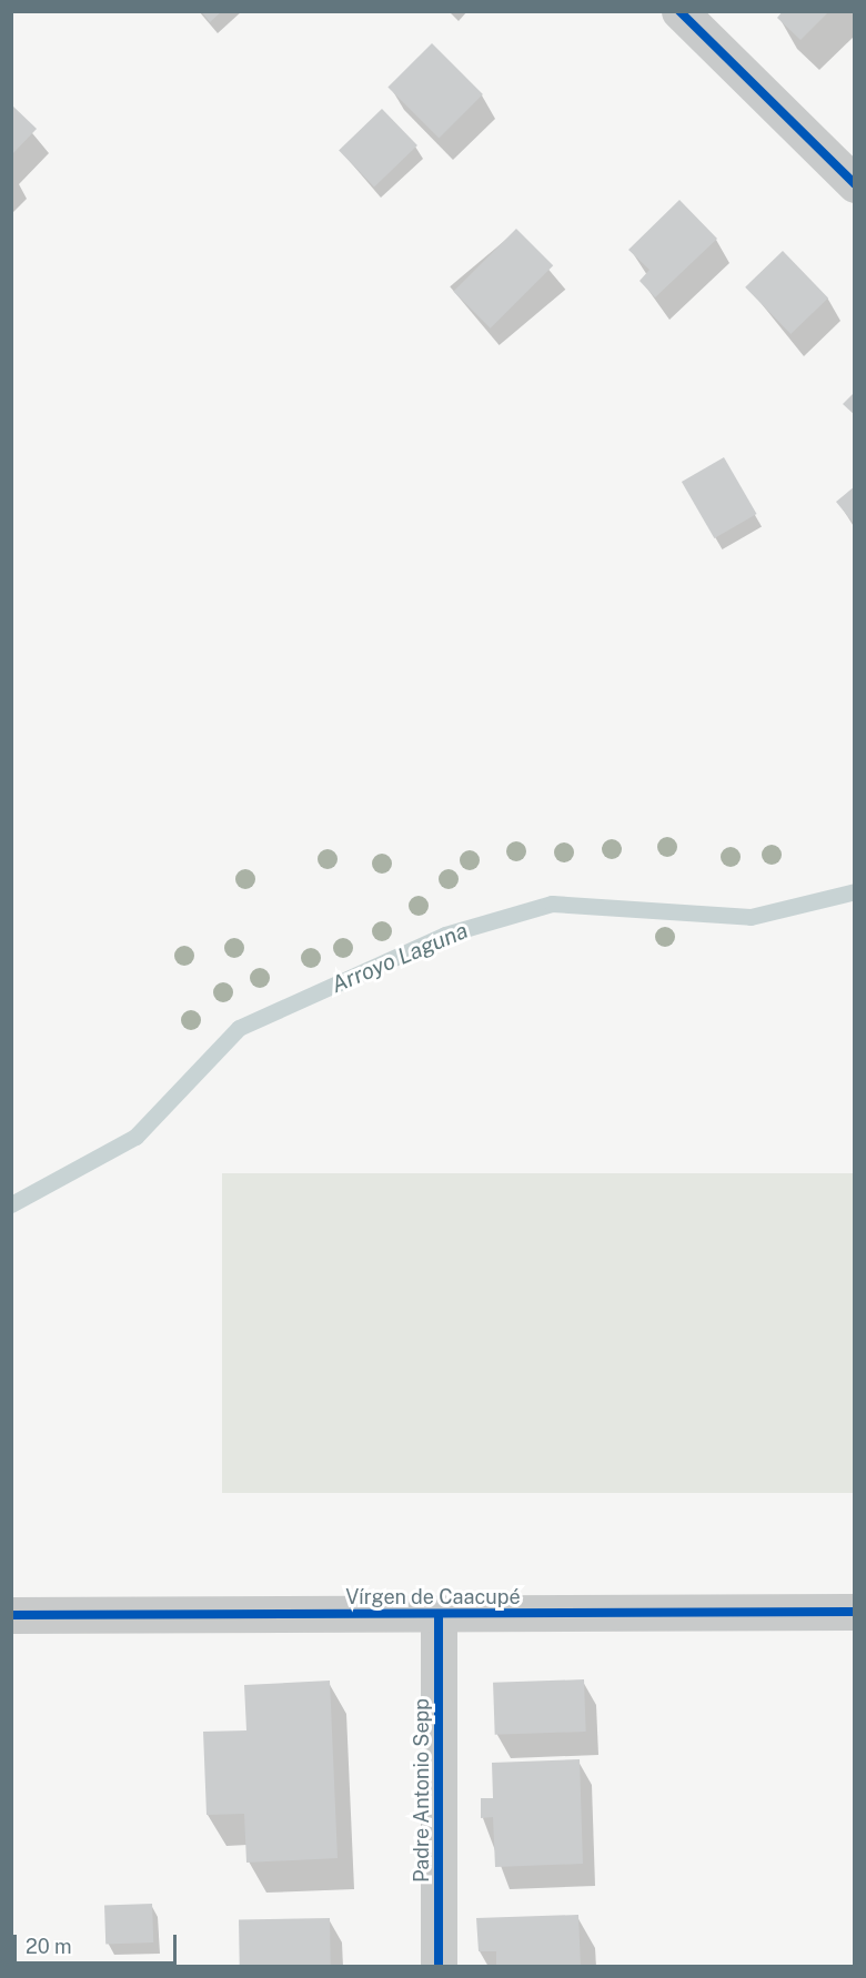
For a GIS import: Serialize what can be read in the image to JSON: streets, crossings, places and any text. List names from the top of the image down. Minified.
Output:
{"streets":{"street":["Vírgen de Caacupé","Padre Antonio Sepp"]},"crossings":[["Vírgen de Caacupé","Padre Antonio Sepp"]],"water":["Arroyo Laguna"],"scale_bar":"20 m"}
